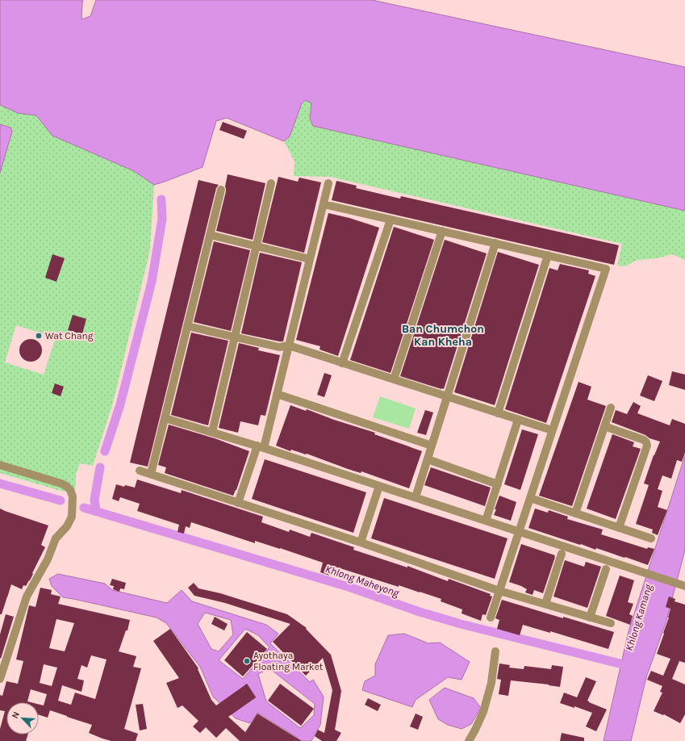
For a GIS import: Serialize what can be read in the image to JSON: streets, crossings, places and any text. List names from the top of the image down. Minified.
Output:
{"districts":["Ban Chumchon Kan Kheha"],"water":["Khlong Maheyong","Khlong Kamang"],"places":["Wat Chang","Ayothaya Floating Market"],"north":"top left"}
